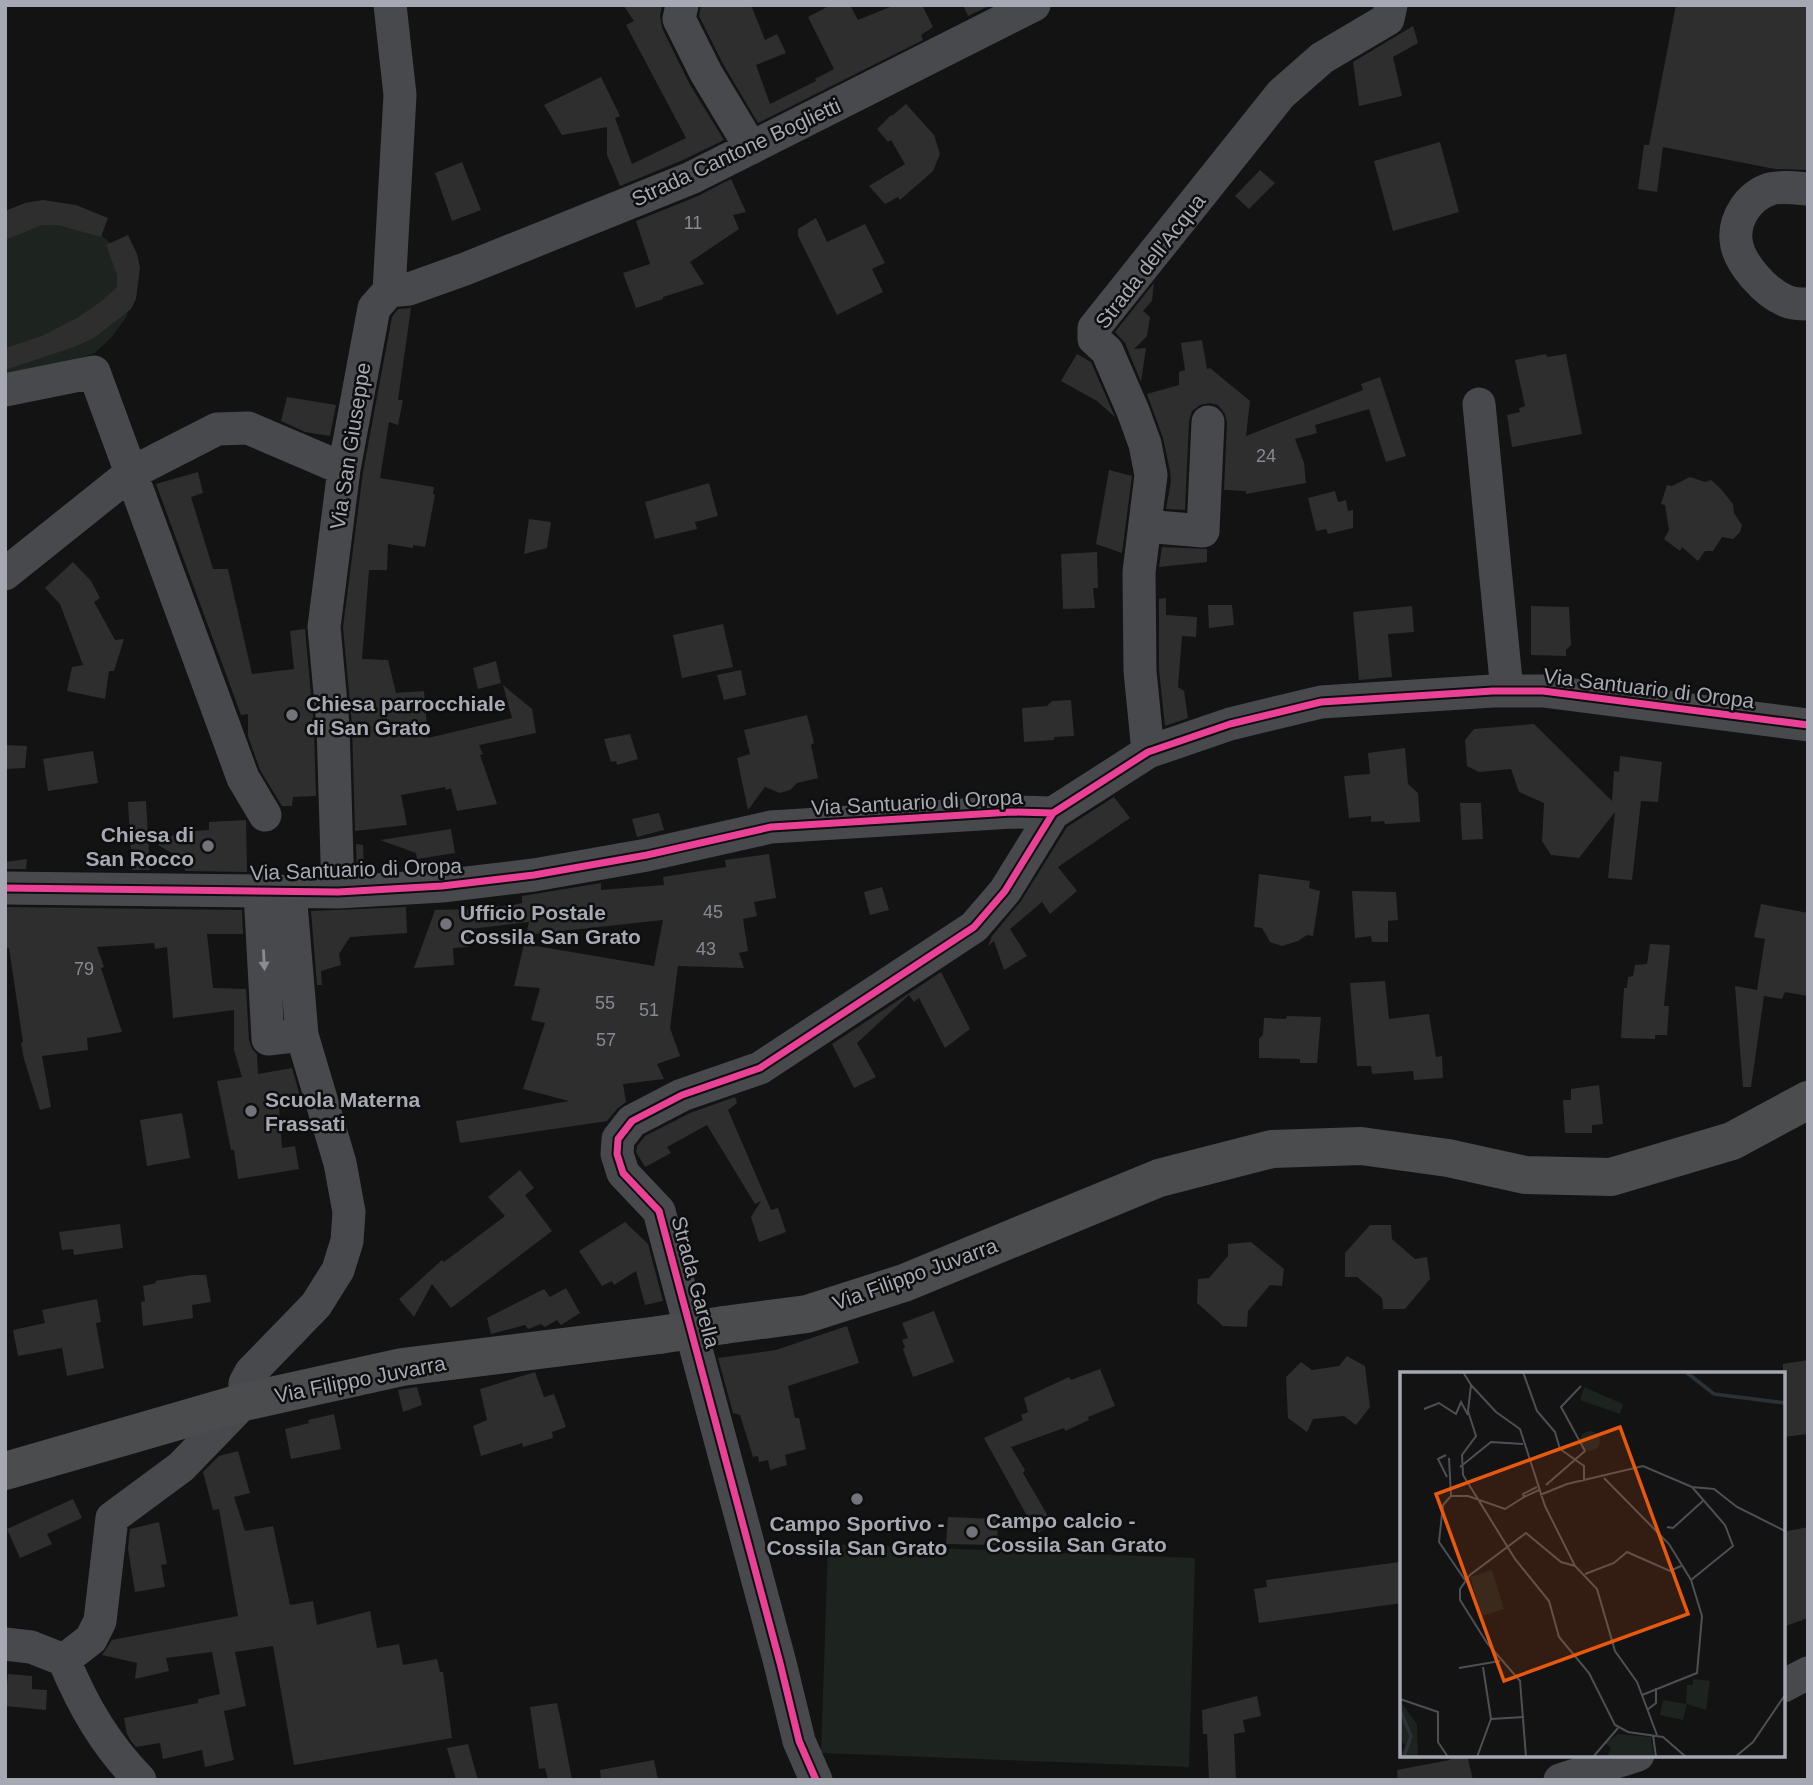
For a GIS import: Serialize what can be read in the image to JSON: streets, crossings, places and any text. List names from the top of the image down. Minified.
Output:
{"streets":{"main road":["Via Filippo Juvarra"],"street":["Strada Cantone Boglietti","Strada dell'Acqua","Via San Giuseppe","Via Santuario di Oropa","Strada Garella"]},"crossings":[["Strada Cantone Boglietti","Via San Giuseppe"],["Strada dell'Acqua","Via Santuario di Oropa"],["Via San Giuseppe","Via Santuario di Oropa"],["Via Santuario di Oropa","Strada Garella"]],"places":["Chiesa parrocchiale di San Grato","Chiesa di San Rocco","Ufficio Postale Cossila San Grato","Scuola Materna Frassati","Campo Sportivo - Cossila San Grato","Campo calcio - Cossila San Grato"],"house_numbers":["11","24","45","43","79","55","51","57"]}
